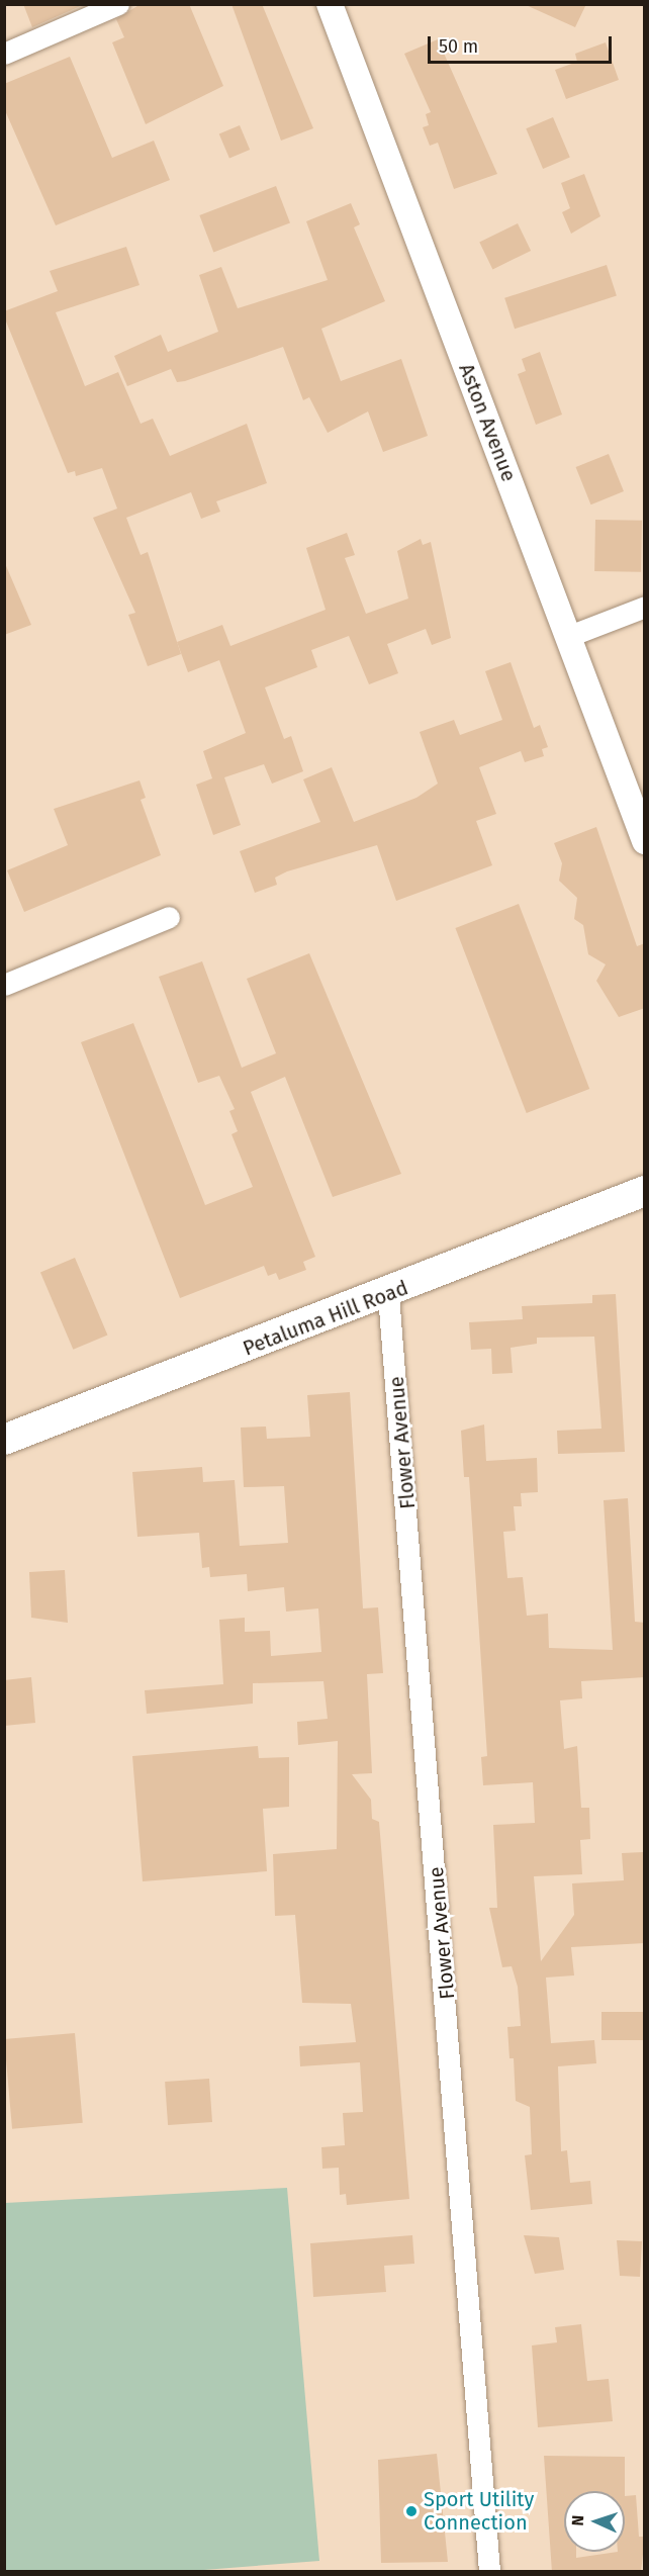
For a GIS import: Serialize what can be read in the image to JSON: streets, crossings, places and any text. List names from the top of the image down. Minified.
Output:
{"streets":{"main road":["Petaluma Hill Road"],"street":["Aston Avenue","Flower Avenue"]},"crossings":[["Petaluma Hill Road","Flower Avenue"]],"places":["Sport Utility Connection"],"scale_bar":"50 m","north":"left"}
